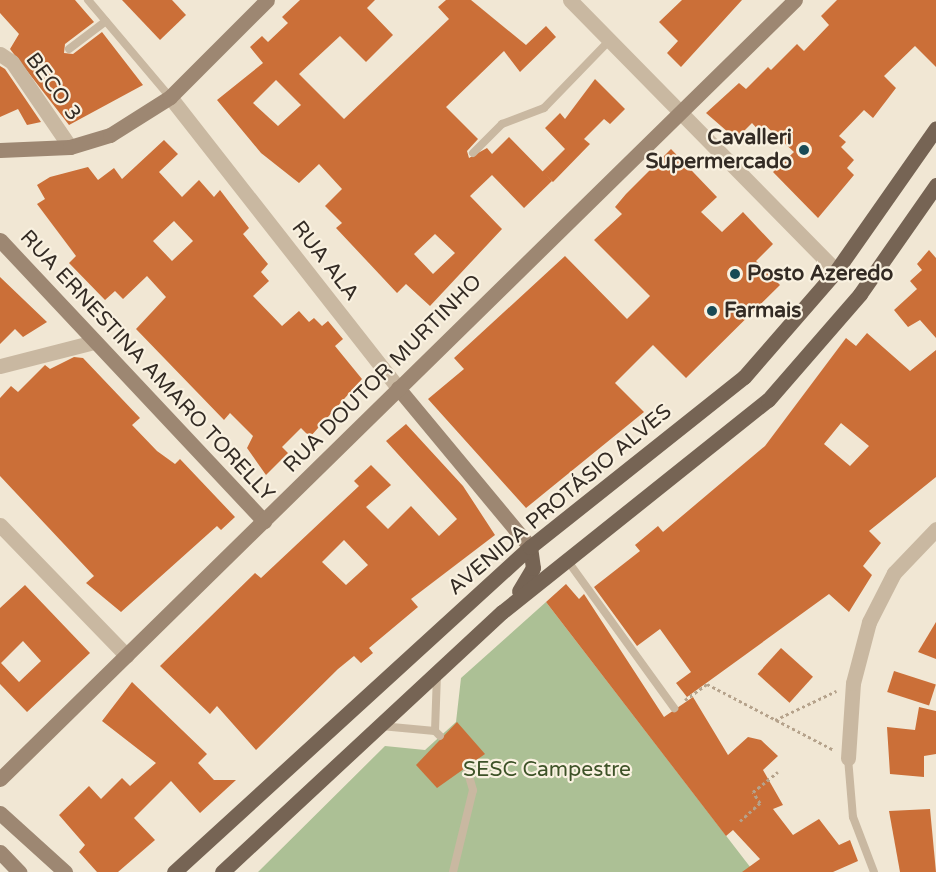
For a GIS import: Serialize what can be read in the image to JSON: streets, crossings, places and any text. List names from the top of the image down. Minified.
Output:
{"streets":{"main road":["AVENIDA PROTÁSIO ALVES"],"street":["BECO 3","RUA ALA","RUA ERNESTINA AMARO TORELLY","RUA DOUTOR MURTINHO"]},"crossings":[["RUA ALA","RUA DOUTOR MURTINHO"],["RUA ALA","AVENIDA PROTÁSIO ALVES"],["RUA ERNESTINA AMARO TORELLY","RUA DOUTOR MURTINHO"]],"parks":["SESC Campestre"],"places":["Cavalleri Supermercado","Posto Azeredo","Farmais"]}
